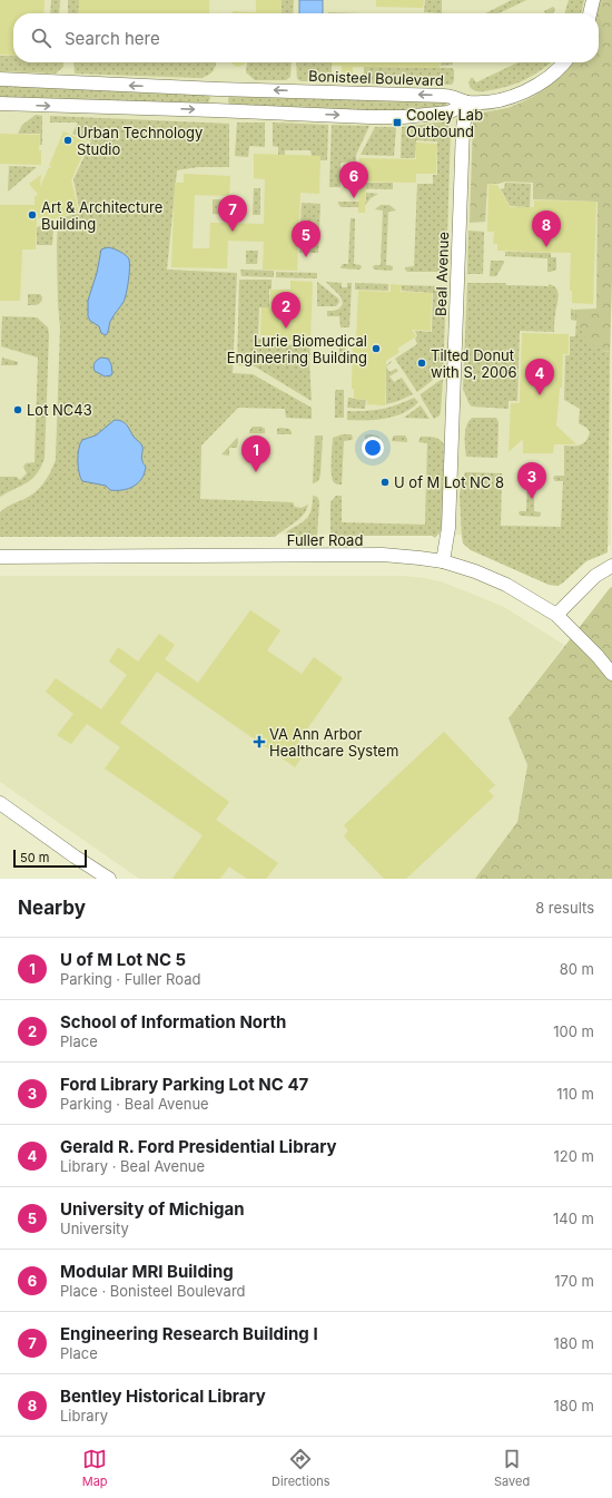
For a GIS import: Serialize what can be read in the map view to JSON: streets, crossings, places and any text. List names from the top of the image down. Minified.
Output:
{"streets":{"street":["Bonisteel Boulevard","Beal Avenue","Fuller Road"]},"crossings":[["Bonisteel Boulevard","Beal Avenue"],["Beal Avenue","Fuller Road"]],"places":{"transit":["Cooley Lab Outbound"],"other":["Urban Technology Studio","Art & Architecture Building","Lurie Biomedical Engineering Building","Tilted Donut with S, 2006","Lot NC43","U of M Lot NC 8"],"health":["VA Ann Arbor Healthcare System"]},"scale_bar":"50 m","page":{"search":"Search here","pins":["6","7","8","5","2","4","1","3"],"scale":"50 m","heading":["Nearby","8 results"],"list":[{"mark":"1","name":"U of M Lot NC 5","note":"Parking · Fuller Road","value":"80 m"},{"mark":"2","name":"School of Information North","note":"Place","value":"100 m"},{"mark":"3","name":"Ford Library Parking Lot NC 47","note":"Parking · Beal Avenue","value":"110 m"},{"mark":"4","name":"Gerald R. Ford Presidential Library","note":"Library · Beal Avenue","value":"120 m"},{"mark":"5","name":"University of Michigan","note":"University","value":"140 m"},{"mark":"6","name":"Modular MRI Building","note":"Place · Bonisteel Boulevard","value":"170 m"},{"mark":"7","name":"Engineering Research Building I","note":"Place","value":"180 m"},{"mark":"8","name":"Bentley Historical Library","note":"Library","value":"180 m"}],"nav":["Map","Directions","Saved"]}}
